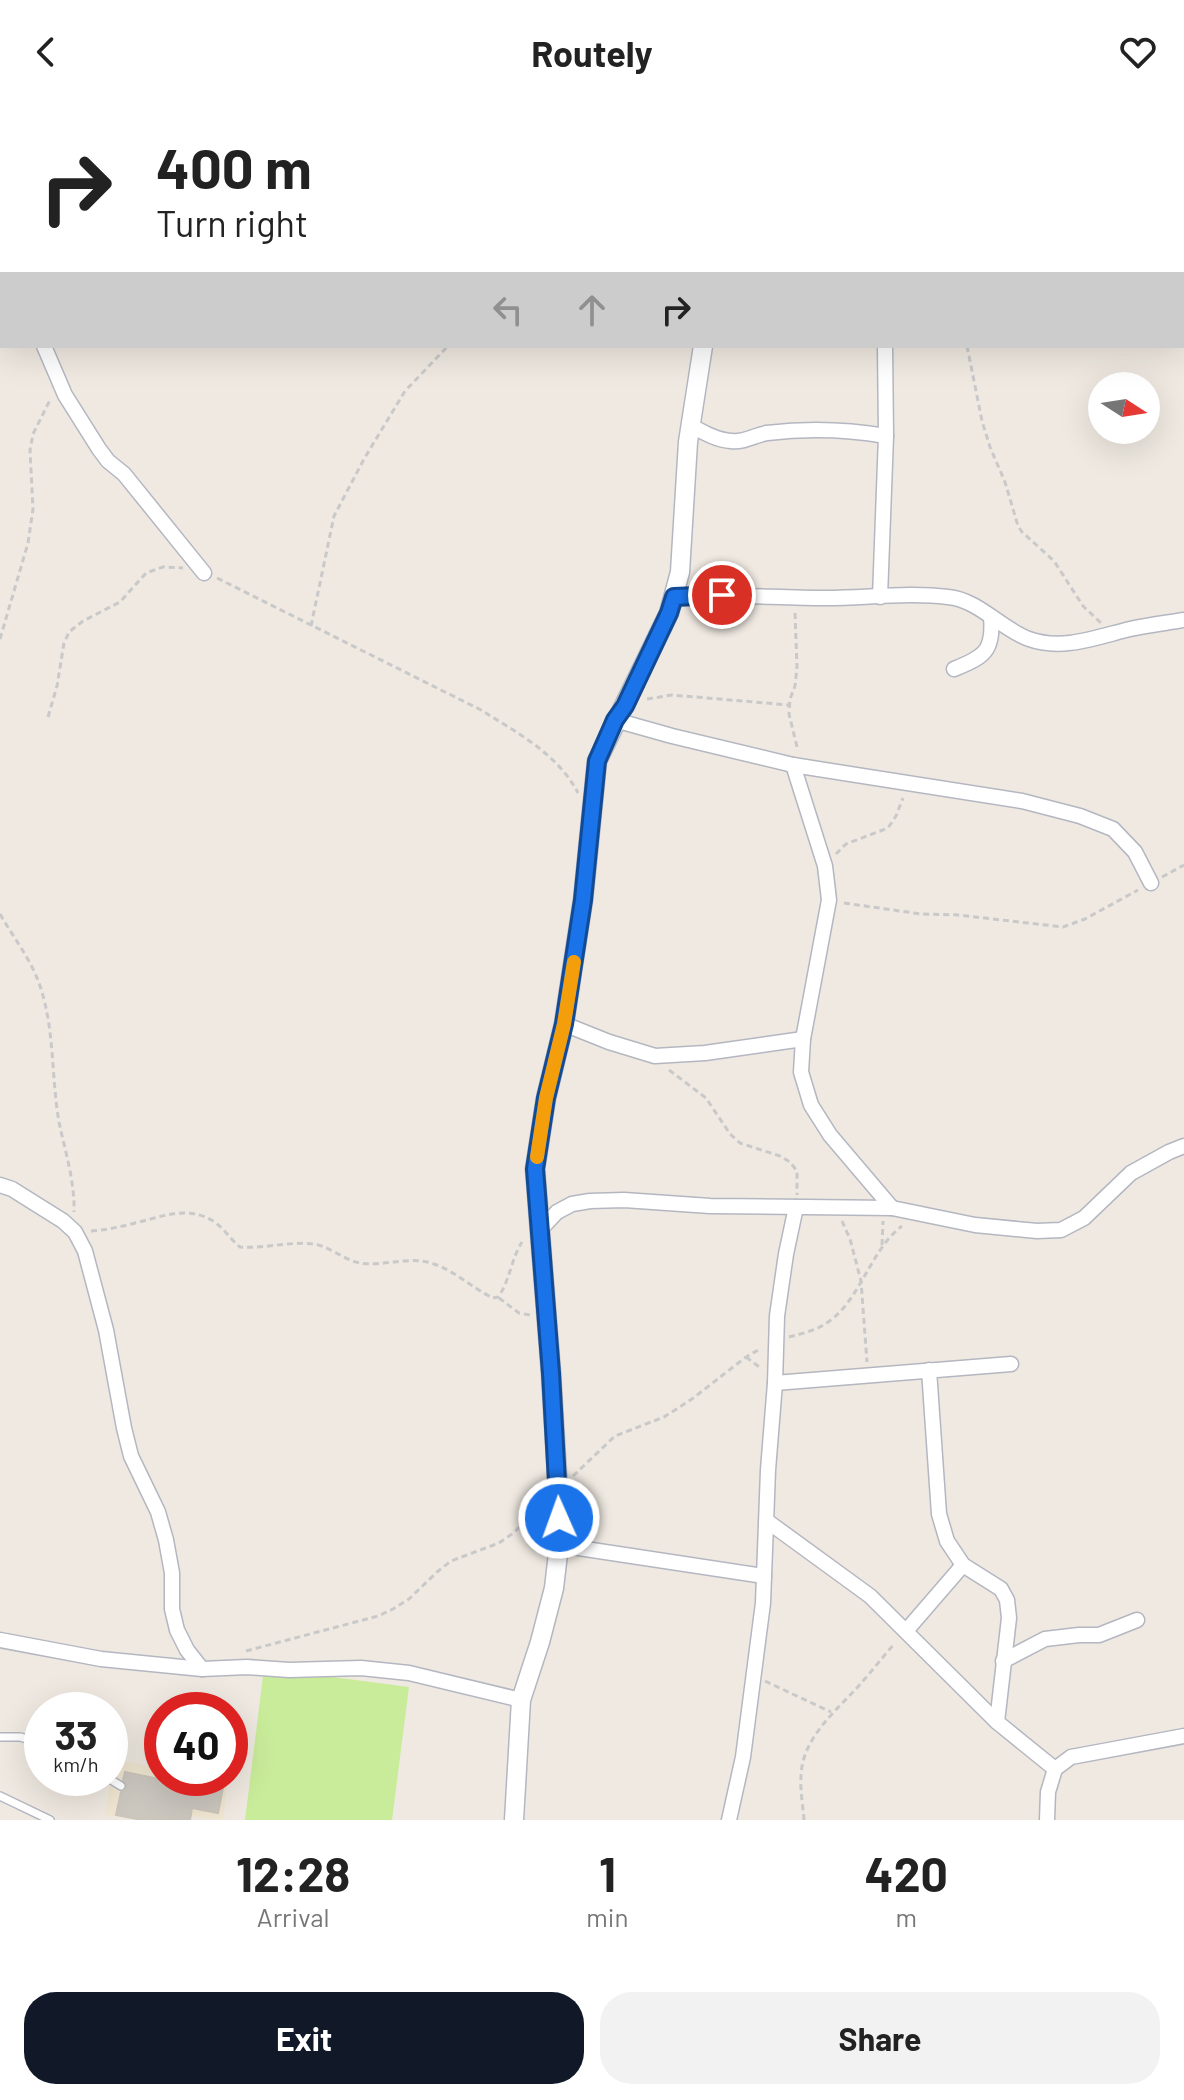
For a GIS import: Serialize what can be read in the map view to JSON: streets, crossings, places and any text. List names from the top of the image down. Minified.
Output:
{"north":"right","page":{"header":"Routely","turn":["400 m","Turn right"],"speed":"33 km/h","limit":"40","eta":["12:28","Arrival","1","min","420","m"],"buttons":["Exit","Share"]}}
